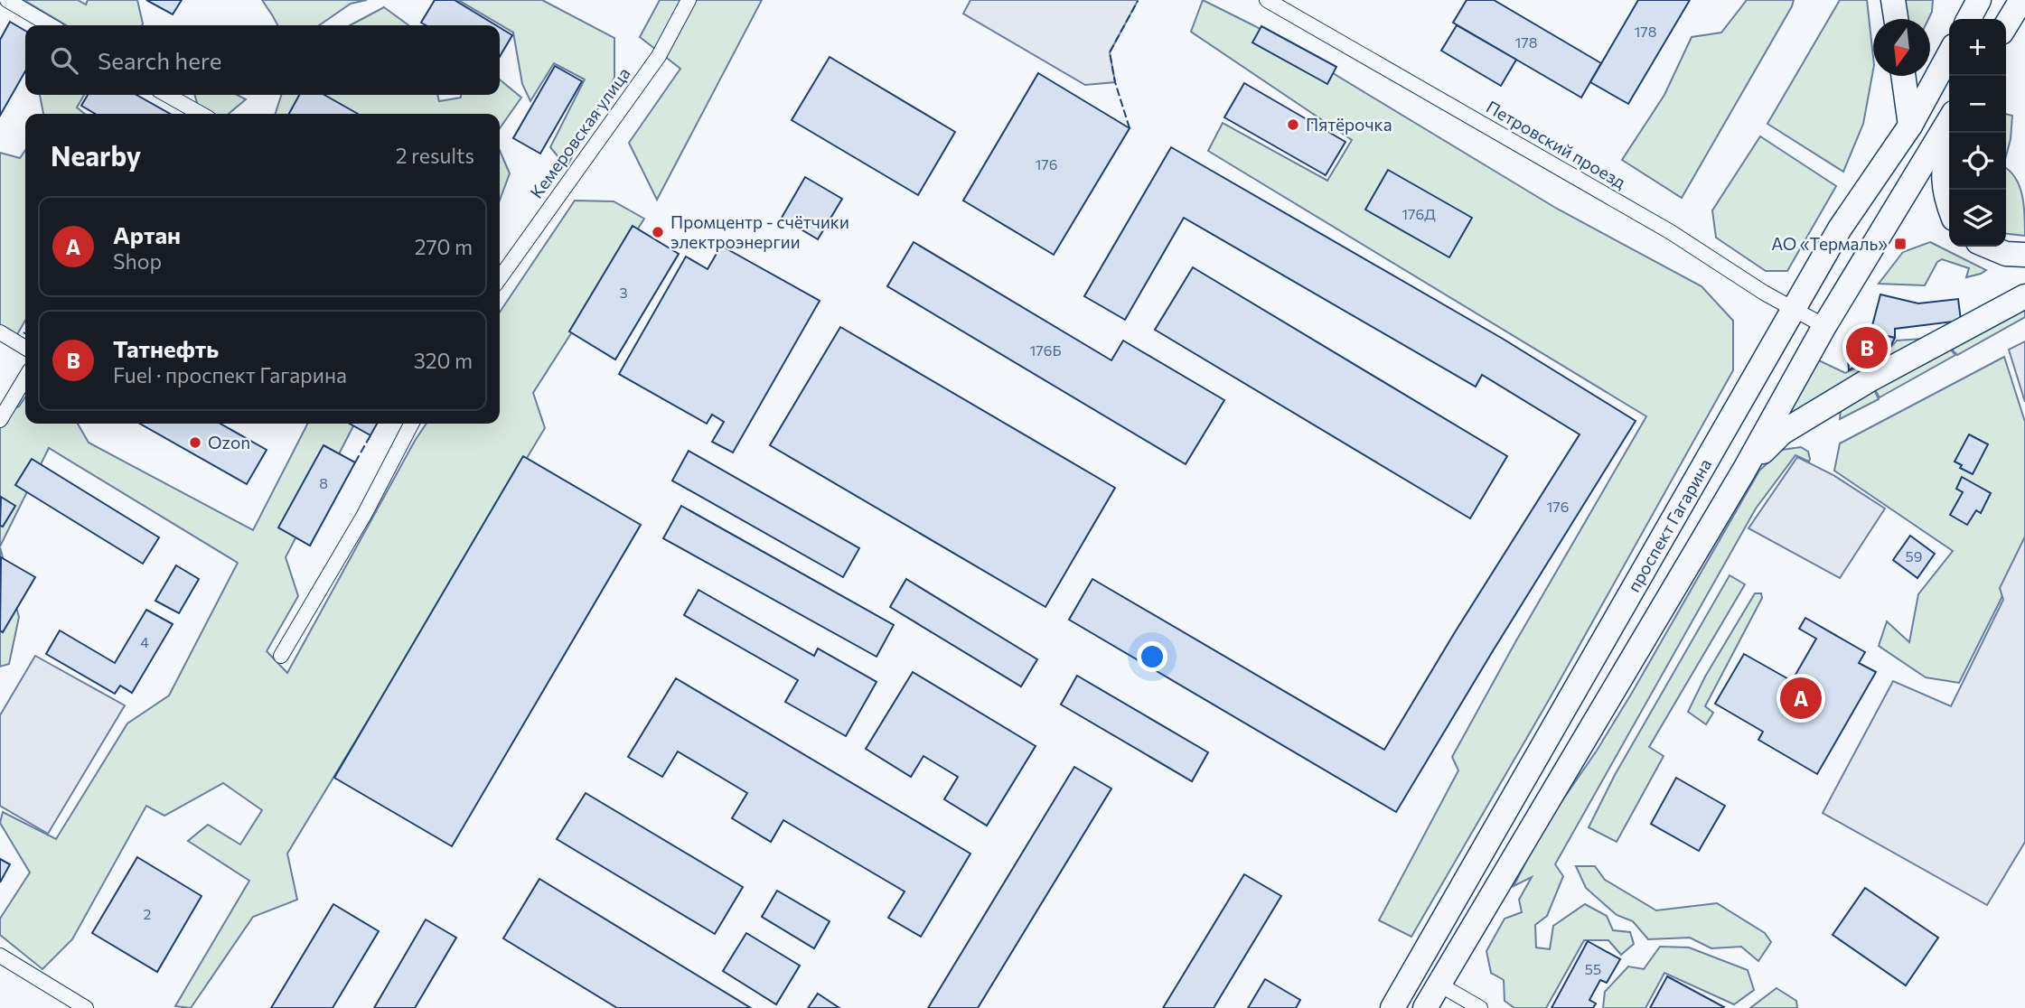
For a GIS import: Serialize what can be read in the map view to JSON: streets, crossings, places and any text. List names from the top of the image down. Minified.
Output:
{"streets":{"main road":["проспект Гагарина"],"street":["Кемеровская улица","Петровский проезд"]},"crossings":[["Петровский проезд","проспект Гагарина"]],"places":{"other":["Пятёрочка","Промцентр - счётчики электроэнергии","Ozon"],"transit":["АО «Термаль»"]},"house_numbers":["178","178","176","176Д","3","176Б","8","176","59","4","2","55"],"north":"bottom","page":{"map_buttons":["+","−"],"search":"Search here","heading":["Nearby","2 results"],"list":[{"mark":"A","name":"Артан","note":"Shop","value":"270 m"},{"mark":"B","name":"Татнефть","note":"Fuel · проспект Гагарина","value":"320 m"}],"pins":["B","A"]}}
